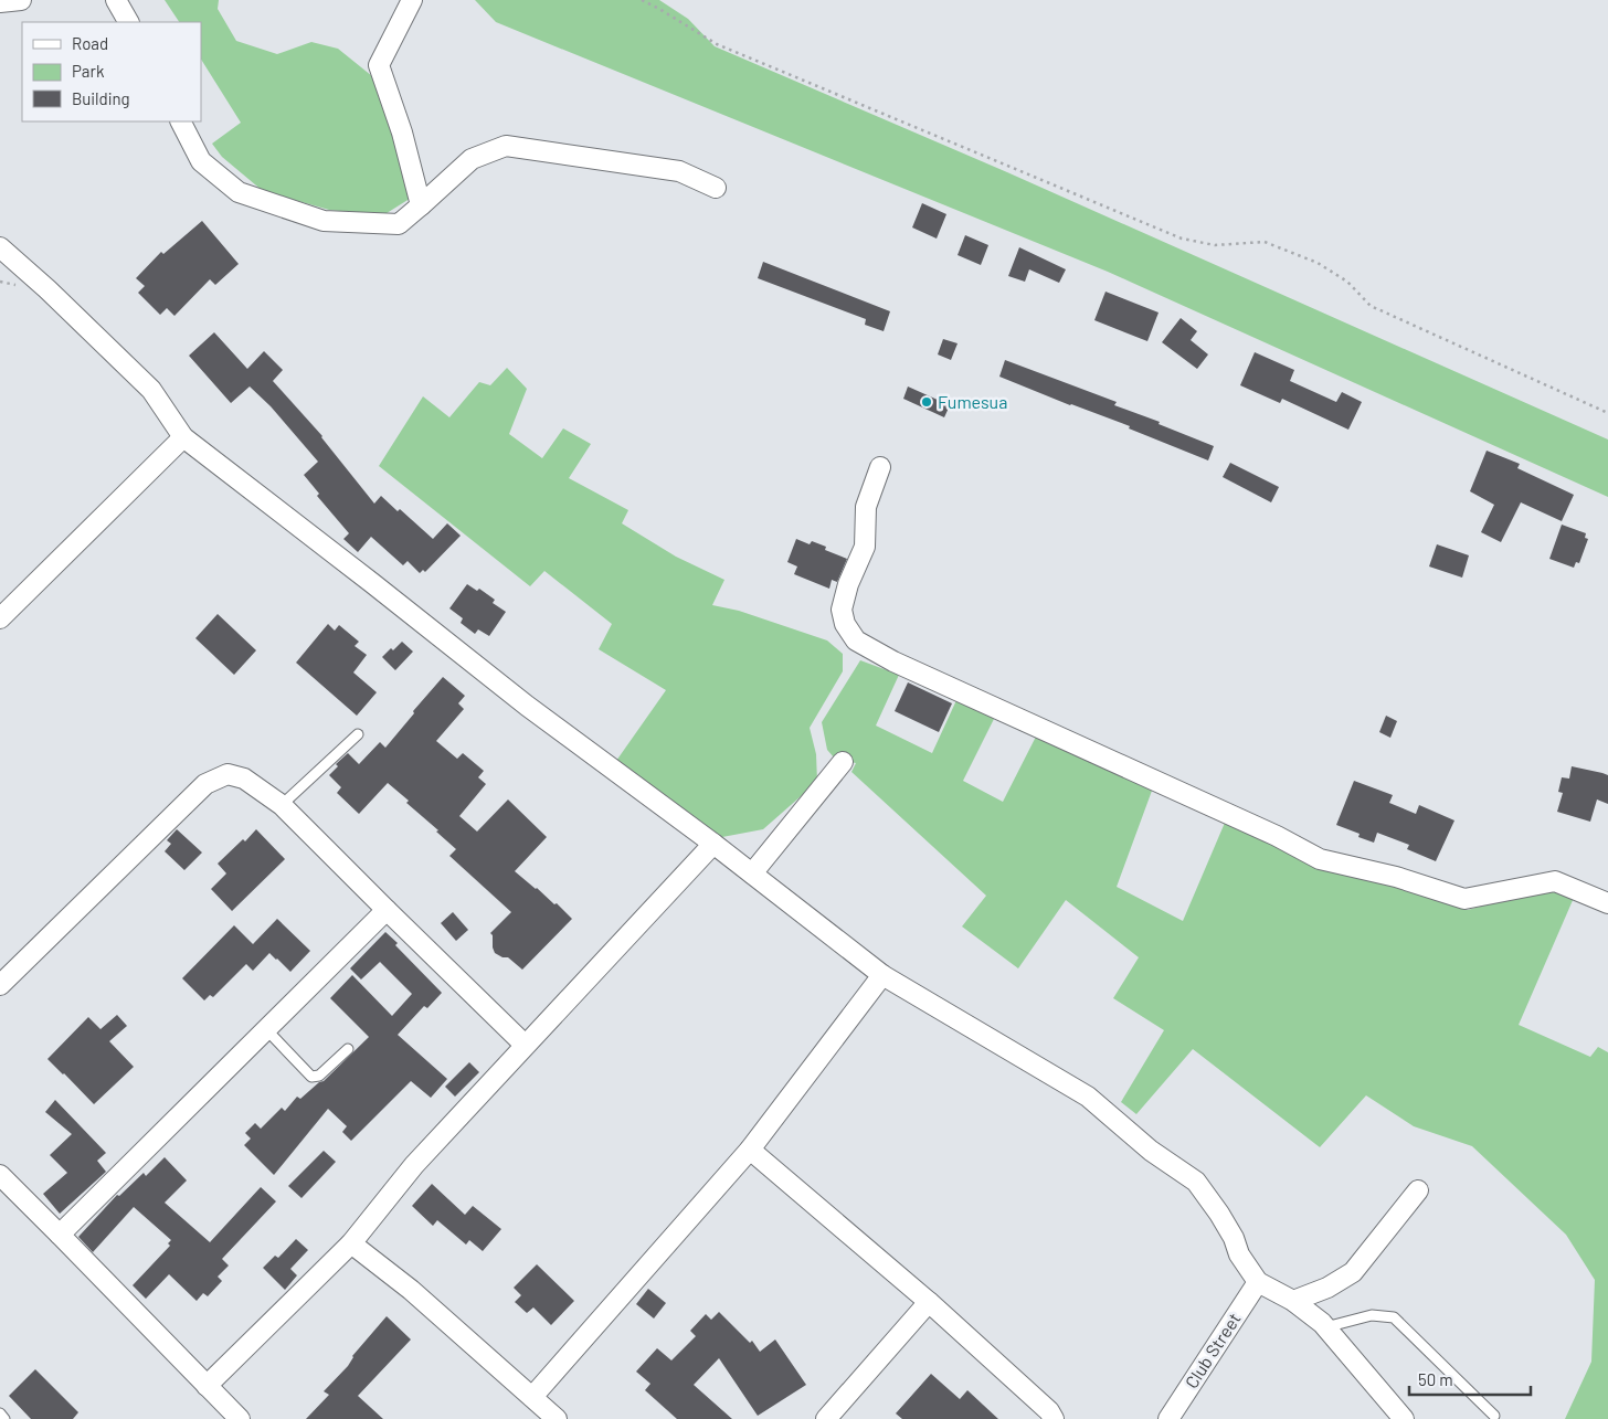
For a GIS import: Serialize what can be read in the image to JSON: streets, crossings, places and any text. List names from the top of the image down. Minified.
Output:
{"streets":{"street":["Club Street"]},"places":["Fumesua"],"legend":["Road","Park","Building"],"scale_bar":"50 m"}
